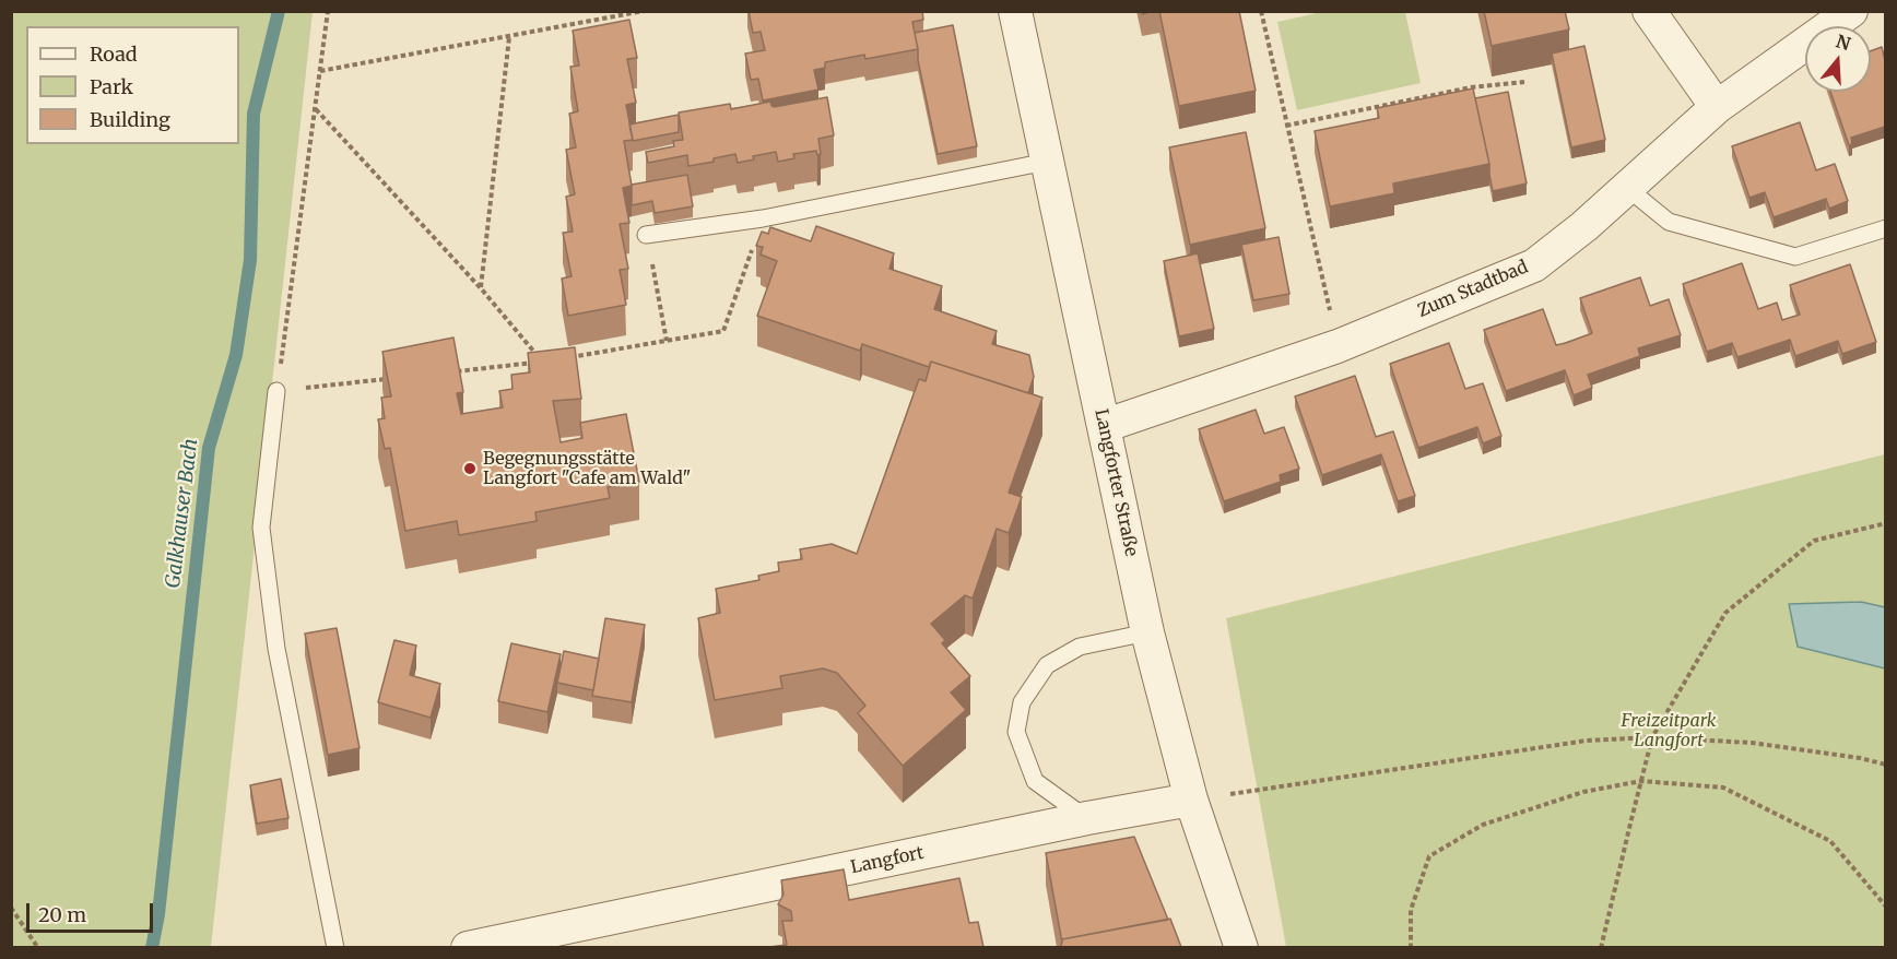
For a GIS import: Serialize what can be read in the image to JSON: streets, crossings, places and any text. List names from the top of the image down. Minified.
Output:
{"streets":{"street":["Zum Stadtbad","Langforter Straße","Langfort"]},"crossings":[["Zum Stadtbad","Langforter Straße"],["Langforter Straße","Langfort"]],"water":["Galkhauser Bach"],"parks":["Freizeitpark Langfort"],"places":["Begegnungsstätte Langfort \"Cafe am Wald\""],"legend":["Road","Park","Building"],"scale_bar":"20 m","north":"top"}
